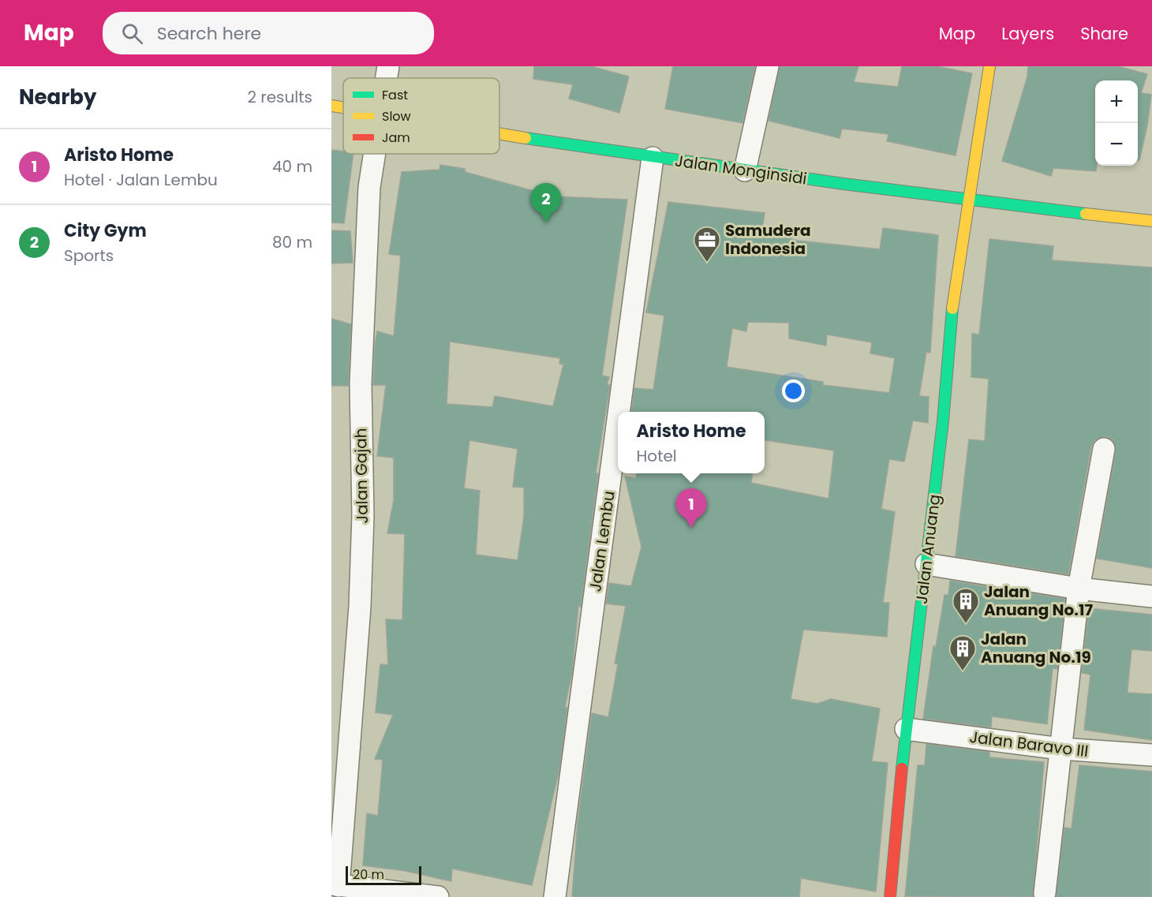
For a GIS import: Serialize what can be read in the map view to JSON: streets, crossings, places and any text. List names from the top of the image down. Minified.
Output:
{"streets":{"street":["Jalan Monginsidi","Jalan Gajah","Jalan Lembu","Jalan Anuang","Jalan Baravo III"]},"crossings":[["Jalan Monginsidi","Jalan Lembu"],["Jalan Monginsidi","Jalan Anuang"],["Jalan Anuang","Jalan Baravo III"]],"places":{"office":["Samudera Indonesia"],"building":["Jalan Anuang No.17","Jalan Anuang No.19"]},"legend":["Fast","Slow","Jam"],"scale_bar":"20 m","page":{"header":"Map","search":"Search here","nav":["Map","Layers","Share"],"heading":["Nearby","2 results"],"map_buttons":["+","−"],"list":[{"mark":"1","name":"Aristo Home","note":"Hotel · Jalan Lembu","value":"40 m"},{"mark":"2","name":"City Gym","note":"Sports","value":"80 m"}],"pins":["2","1"],"popup":["Aristo Home","Hotel"],"scale":"20 m"}}
